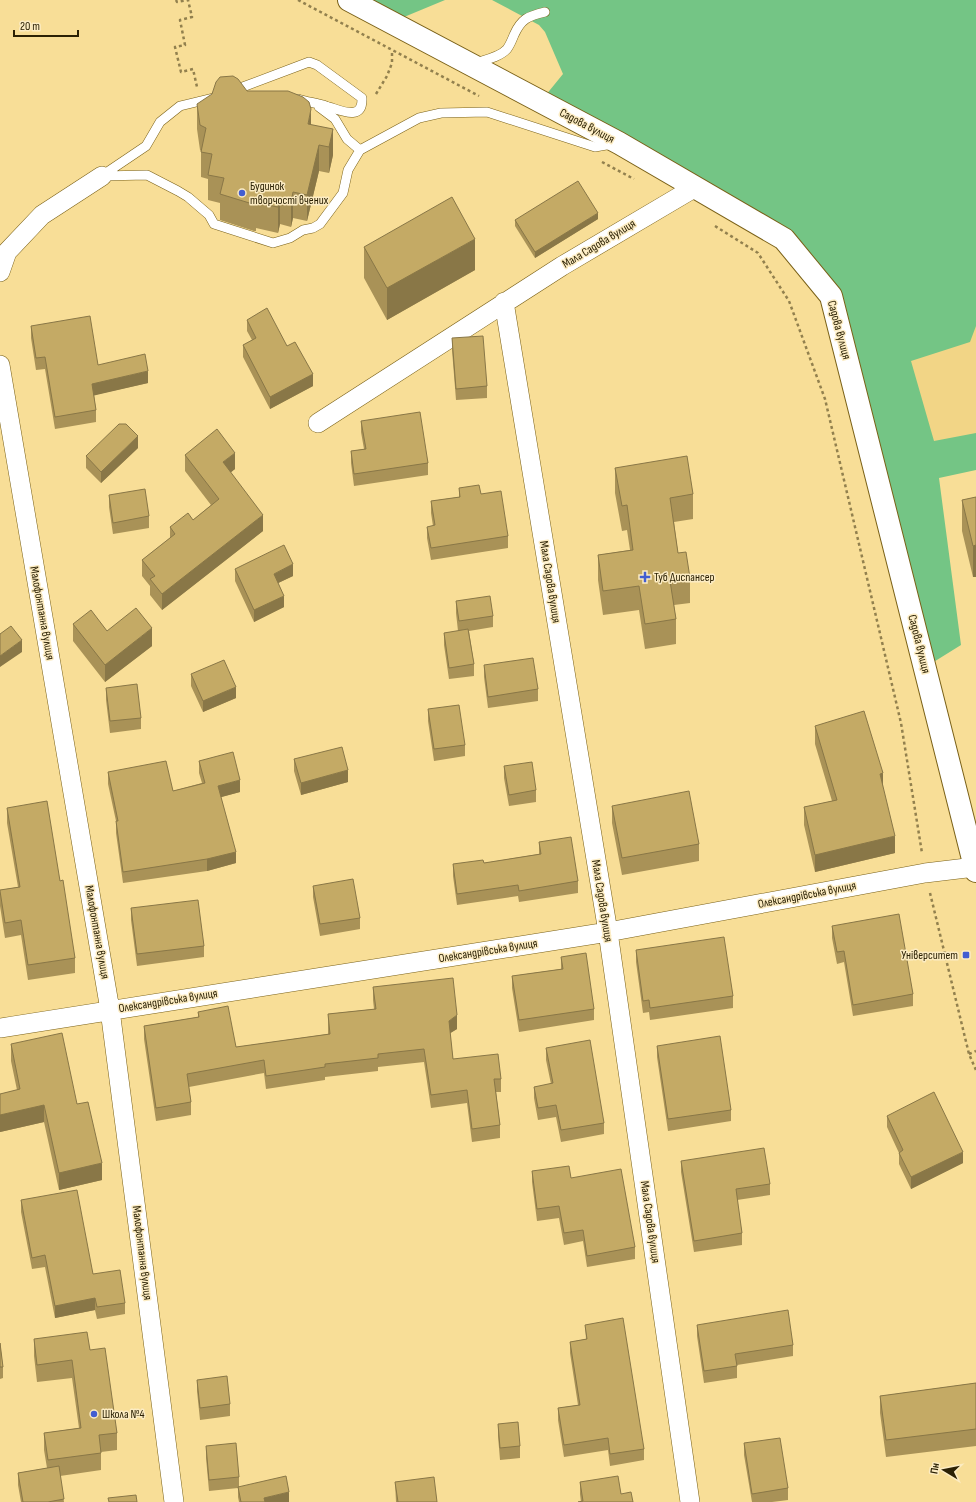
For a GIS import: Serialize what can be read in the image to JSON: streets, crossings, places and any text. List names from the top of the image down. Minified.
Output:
{"streets":{"street":["Садова вулиця","Мала Садова вулиця","Малофонтанна вулиця","Олександрівська вулиця"]},"crossings":[["Садова вулиця","Мала Садова вулиця"],["Садова вулиця","Олександрівська вулиця"],["Мала Садова вулиця","Олександрівська вулиця"],["Малофонтанна вулиця","Олександрівська вулиця"]],"places":{"other":["Будинок творчості вчених","Школа №4"],"health":["Туб Диспансер"],"transit":["Університет"]},"scale_bar":"20 m","north":"left"}
